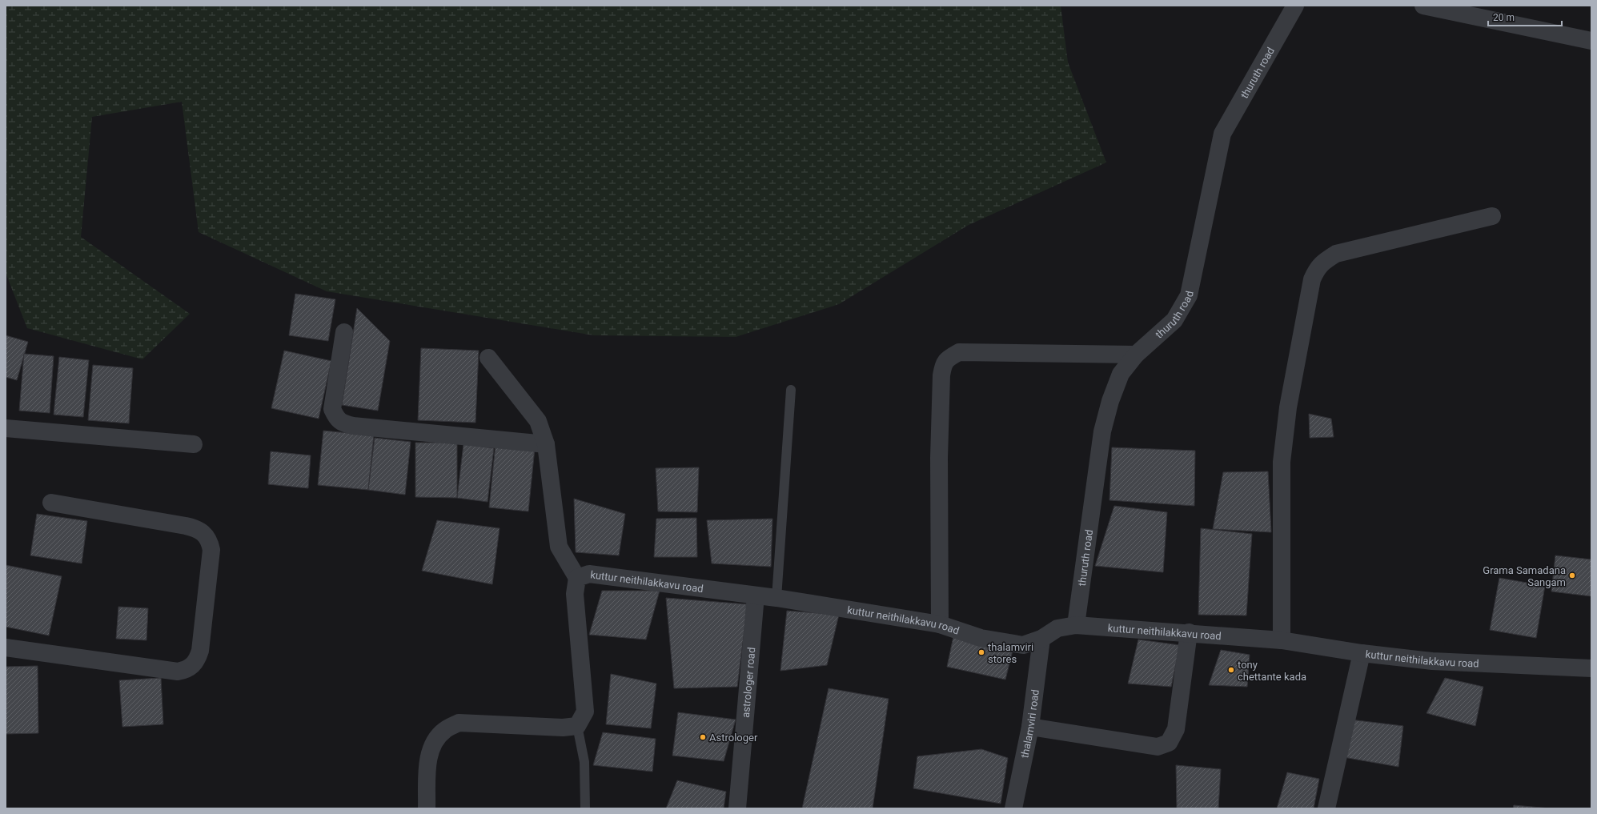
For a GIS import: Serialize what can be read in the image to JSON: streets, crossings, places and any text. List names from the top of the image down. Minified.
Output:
{"streets":{"street":["thuruth road","kuttur neithilakkavu road","astrologer road","thalamviri road"]},"crossings":[["thuruth road","kuttur neithilakkavu road"],["kuttur neithilakkavu road","astrologer road"],["kuttur neithilakkavu road","thalamviri road"]],"places":["Grama Samadana Sangam","thalamviri stores","tony chettante kada","Astrologer"],"scale_bar":"20 m"}
